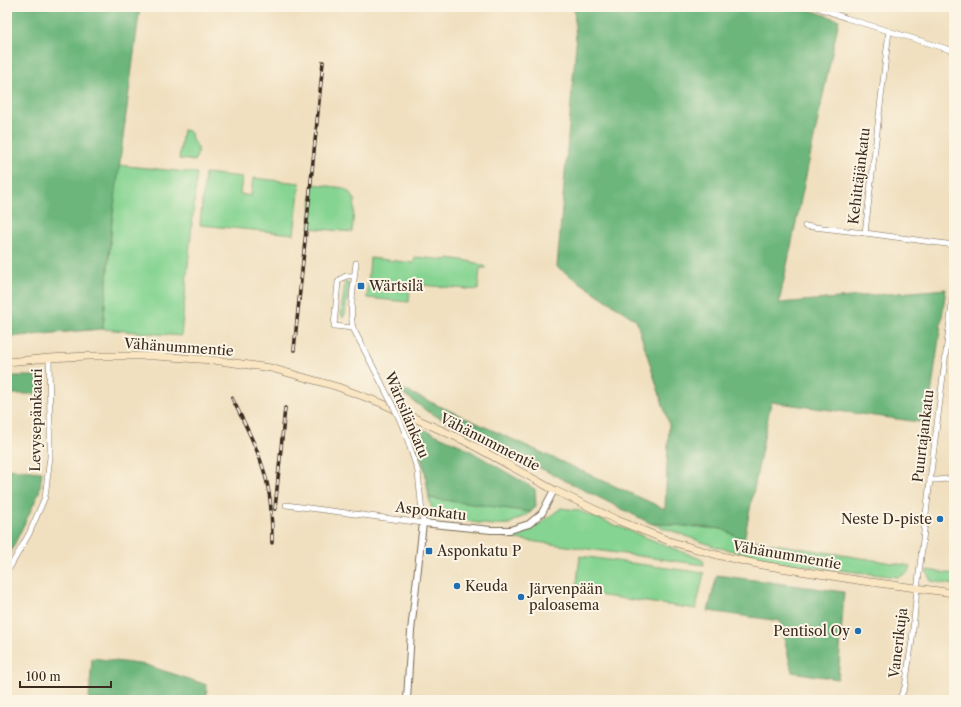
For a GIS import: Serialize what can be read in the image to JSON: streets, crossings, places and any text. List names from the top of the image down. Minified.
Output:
{"streets":{"main road":["Vähänummentie"],"street":["Kehittäjänkatu","Wärtsilänkatu","Levysepänkaari","Puurtajankatu","Asponkatu","Vanerikuja"]},"crossings":[["Vähänummentie","Levysepänkaari"],["Vähänummentie","Puurtajankatu"],["Vähänummentie","Asponkatu"],["Vähänummentie","Vanerikuja"],["Wärtsilänkatu","Asponkatu"],["Puurtajankatu","Vanerikuja"]],"places":{"transit":["Wärtsilä","Asponkatu P"],"other":["Neste D-piste","Keuda","Järvenpään paloasema","Pentisol Oy"]},"scale_bar":"100 m"}
